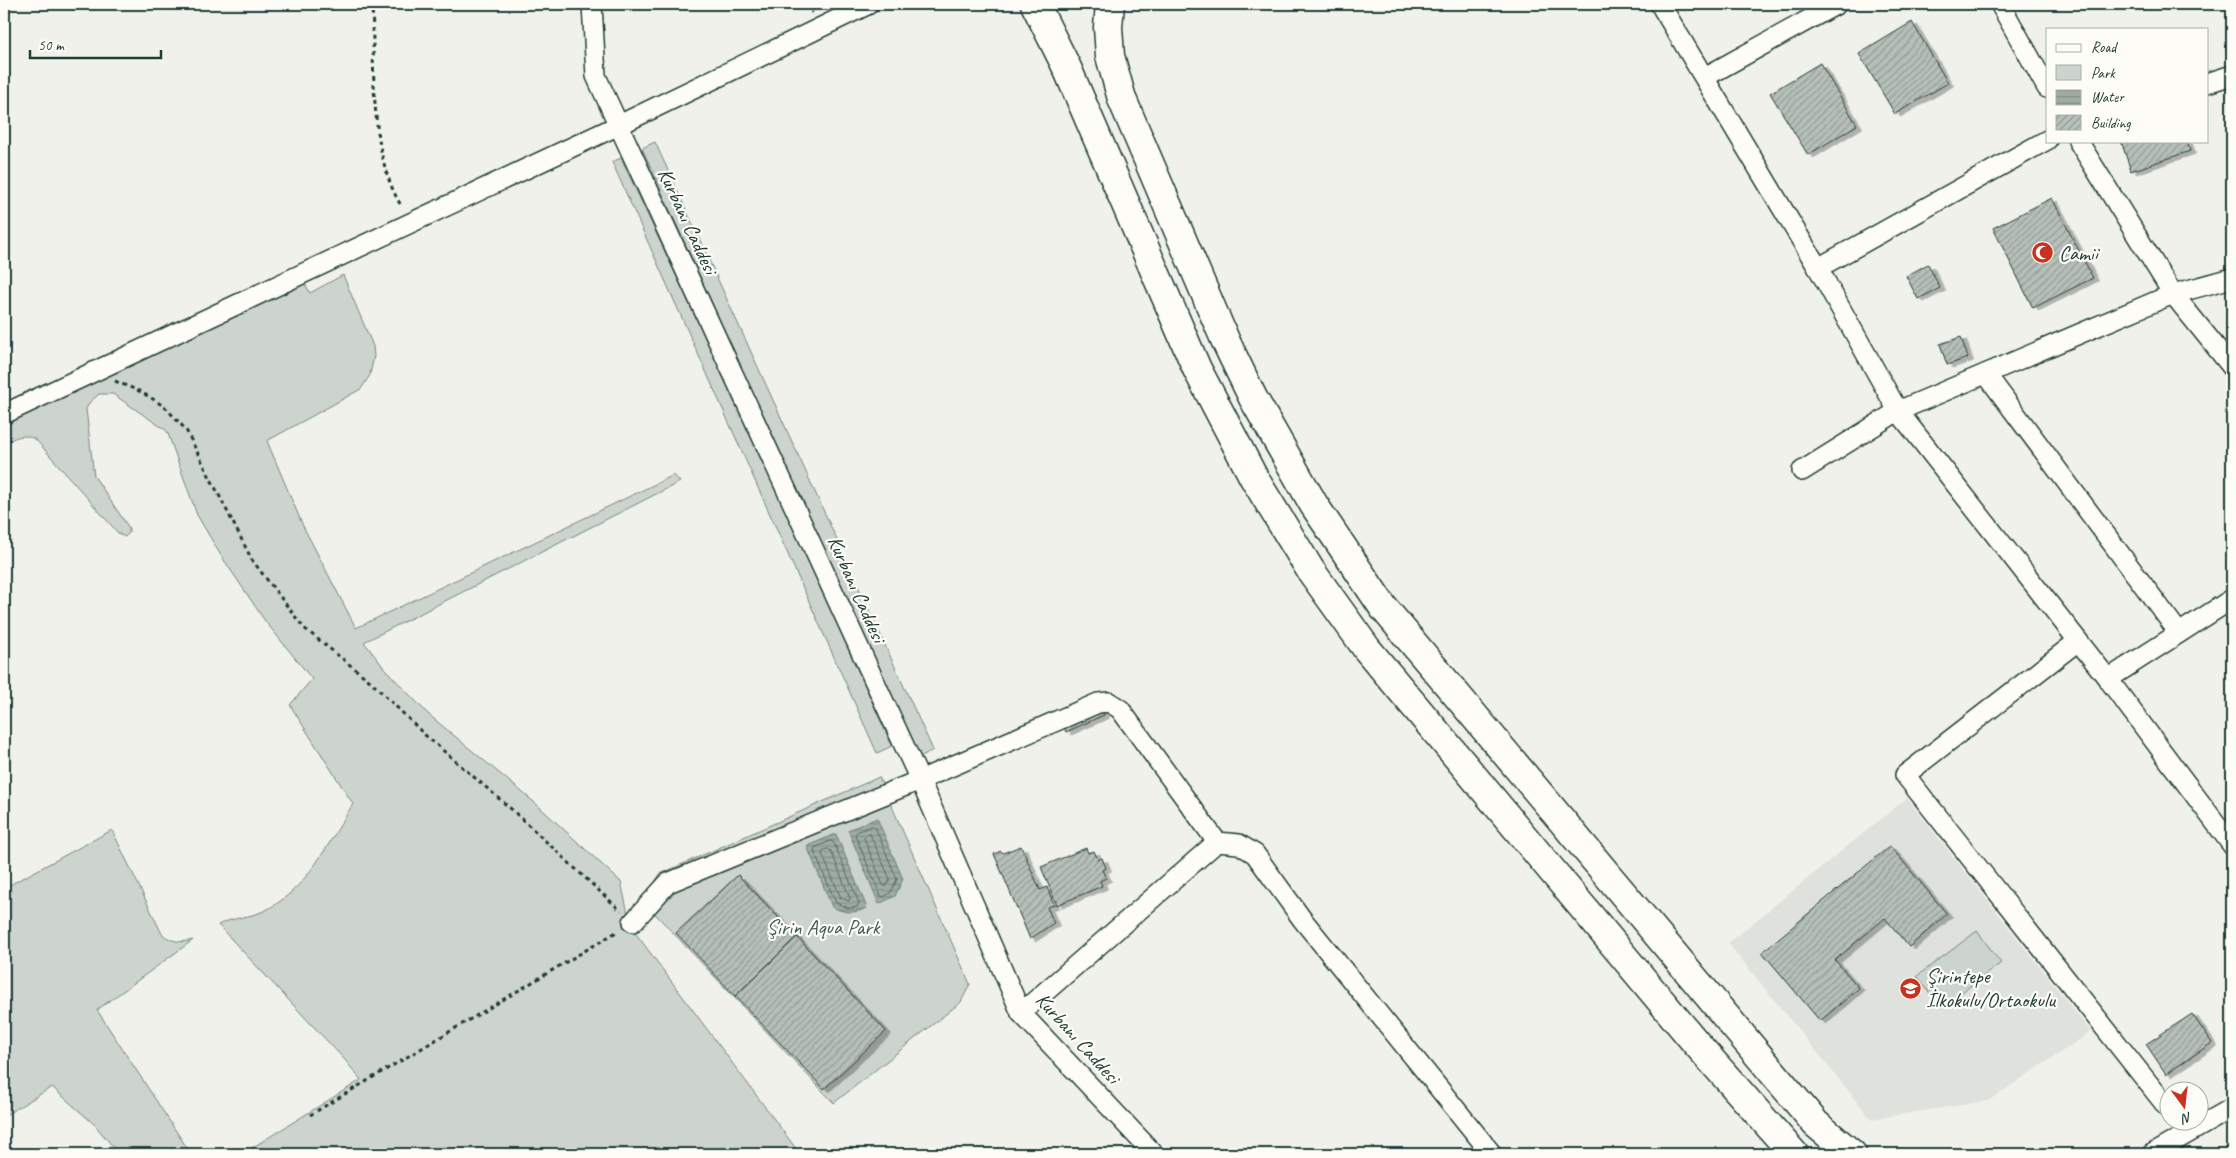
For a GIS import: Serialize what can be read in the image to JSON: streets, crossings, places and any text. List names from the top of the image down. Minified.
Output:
{"streets":{"street":["Kurbanı Caddesi"]},"parks":["Şirin Aqua Park"],"places":{"mosque":["Camii"],"school or university":["Şirintepe İlkokulu/Ortaokulu"]},"legend":["Road","Park","Water","Building"],"scale_bar":"50 m","north":"bottom"}
